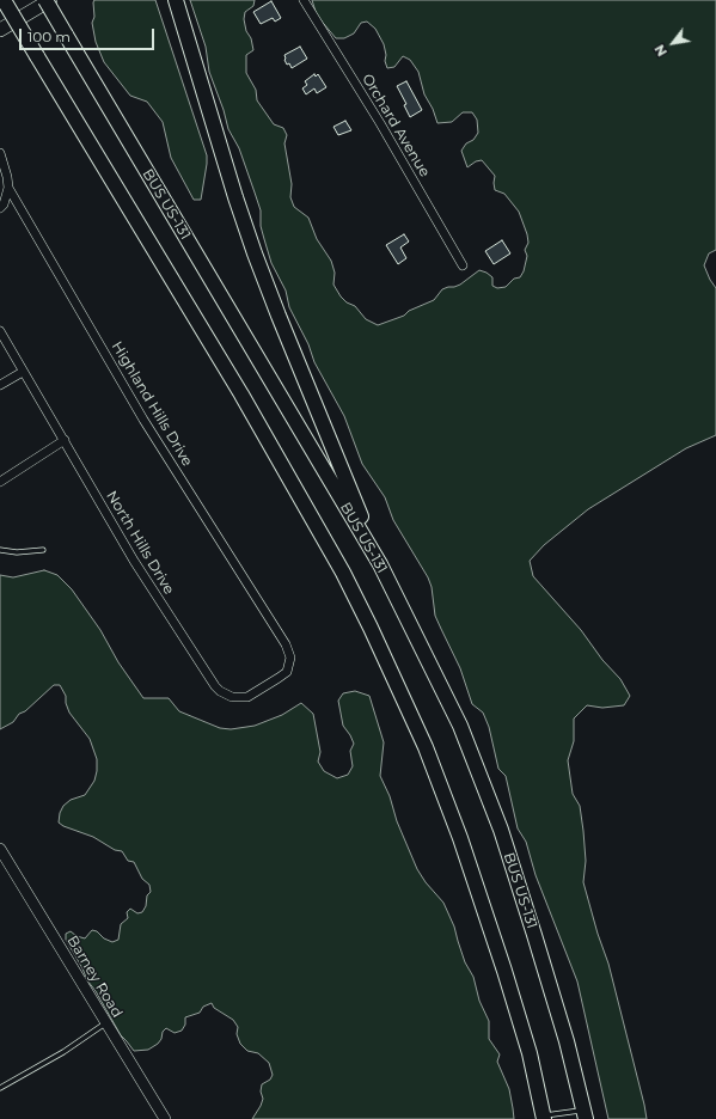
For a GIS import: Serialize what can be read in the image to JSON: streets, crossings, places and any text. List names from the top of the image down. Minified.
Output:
{"streets":{"highway":["BUS US-131"],"street":["Orchard Avenue","Highland Hills Drive","North Hills Drive","Barney Road"]},"crossings":[["Highland Hills Drive","North Hills Drive"]],"scale_bar":"100 m","north":"bottom left"}
